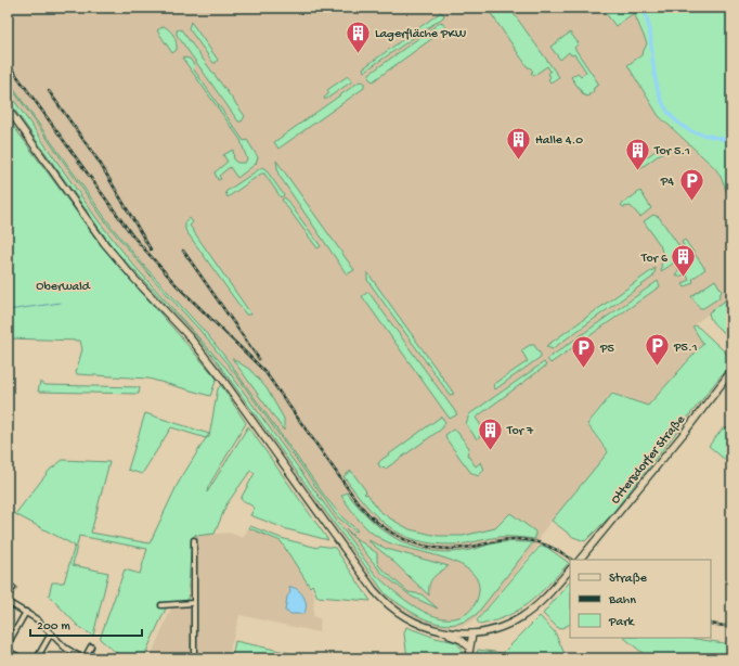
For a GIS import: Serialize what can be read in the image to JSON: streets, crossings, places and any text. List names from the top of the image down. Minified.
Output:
{"streets":{"street":["Ottersdorfer Straße"]},"parks":["Oberwald"],"places":{"building":["Lagerfläche PKW","Halle 4.0","Tor 5.1","Tor 6","Tor 7"],"parking":["P4","P5.1","P5"]},"legend":["Straße","Bahn","Park"],"scale_bar":"200 m"}
